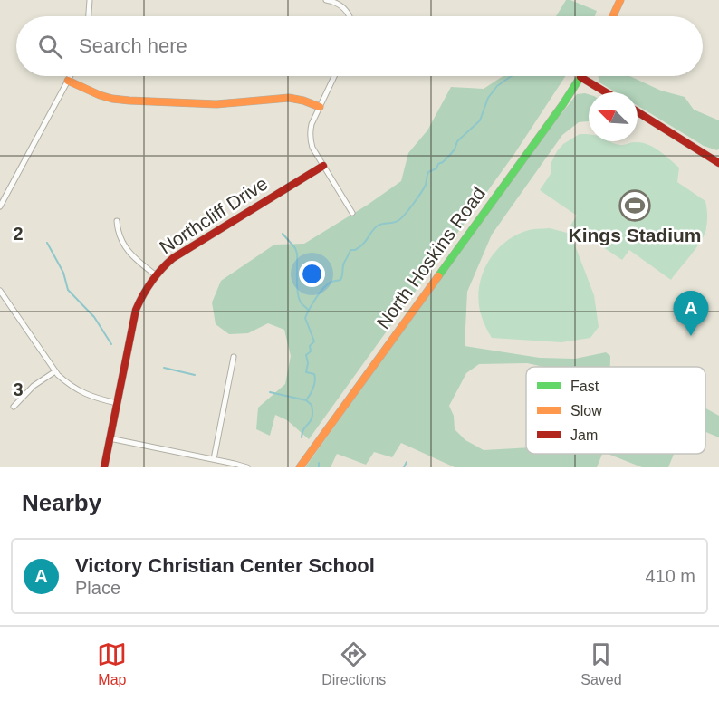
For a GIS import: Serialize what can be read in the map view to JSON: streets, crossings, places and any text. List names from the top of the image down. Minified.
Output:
{"streets":{"street":["Northcliff Drive","North Hoskins Road"]},"places":{"sports":["Kings Stadium"]},"legend":["Fast","Slow","Jam"],"north":"top left","page":{"search":"Search here","pins":"A","heading":"Nearby","list":[{"mark":"A","name":"Victory Christian Center School","note":"Place","value":"410 m"}],"nav":["Map","Directions","Saved"]},"grid":{"rows":["2","3"]}}
